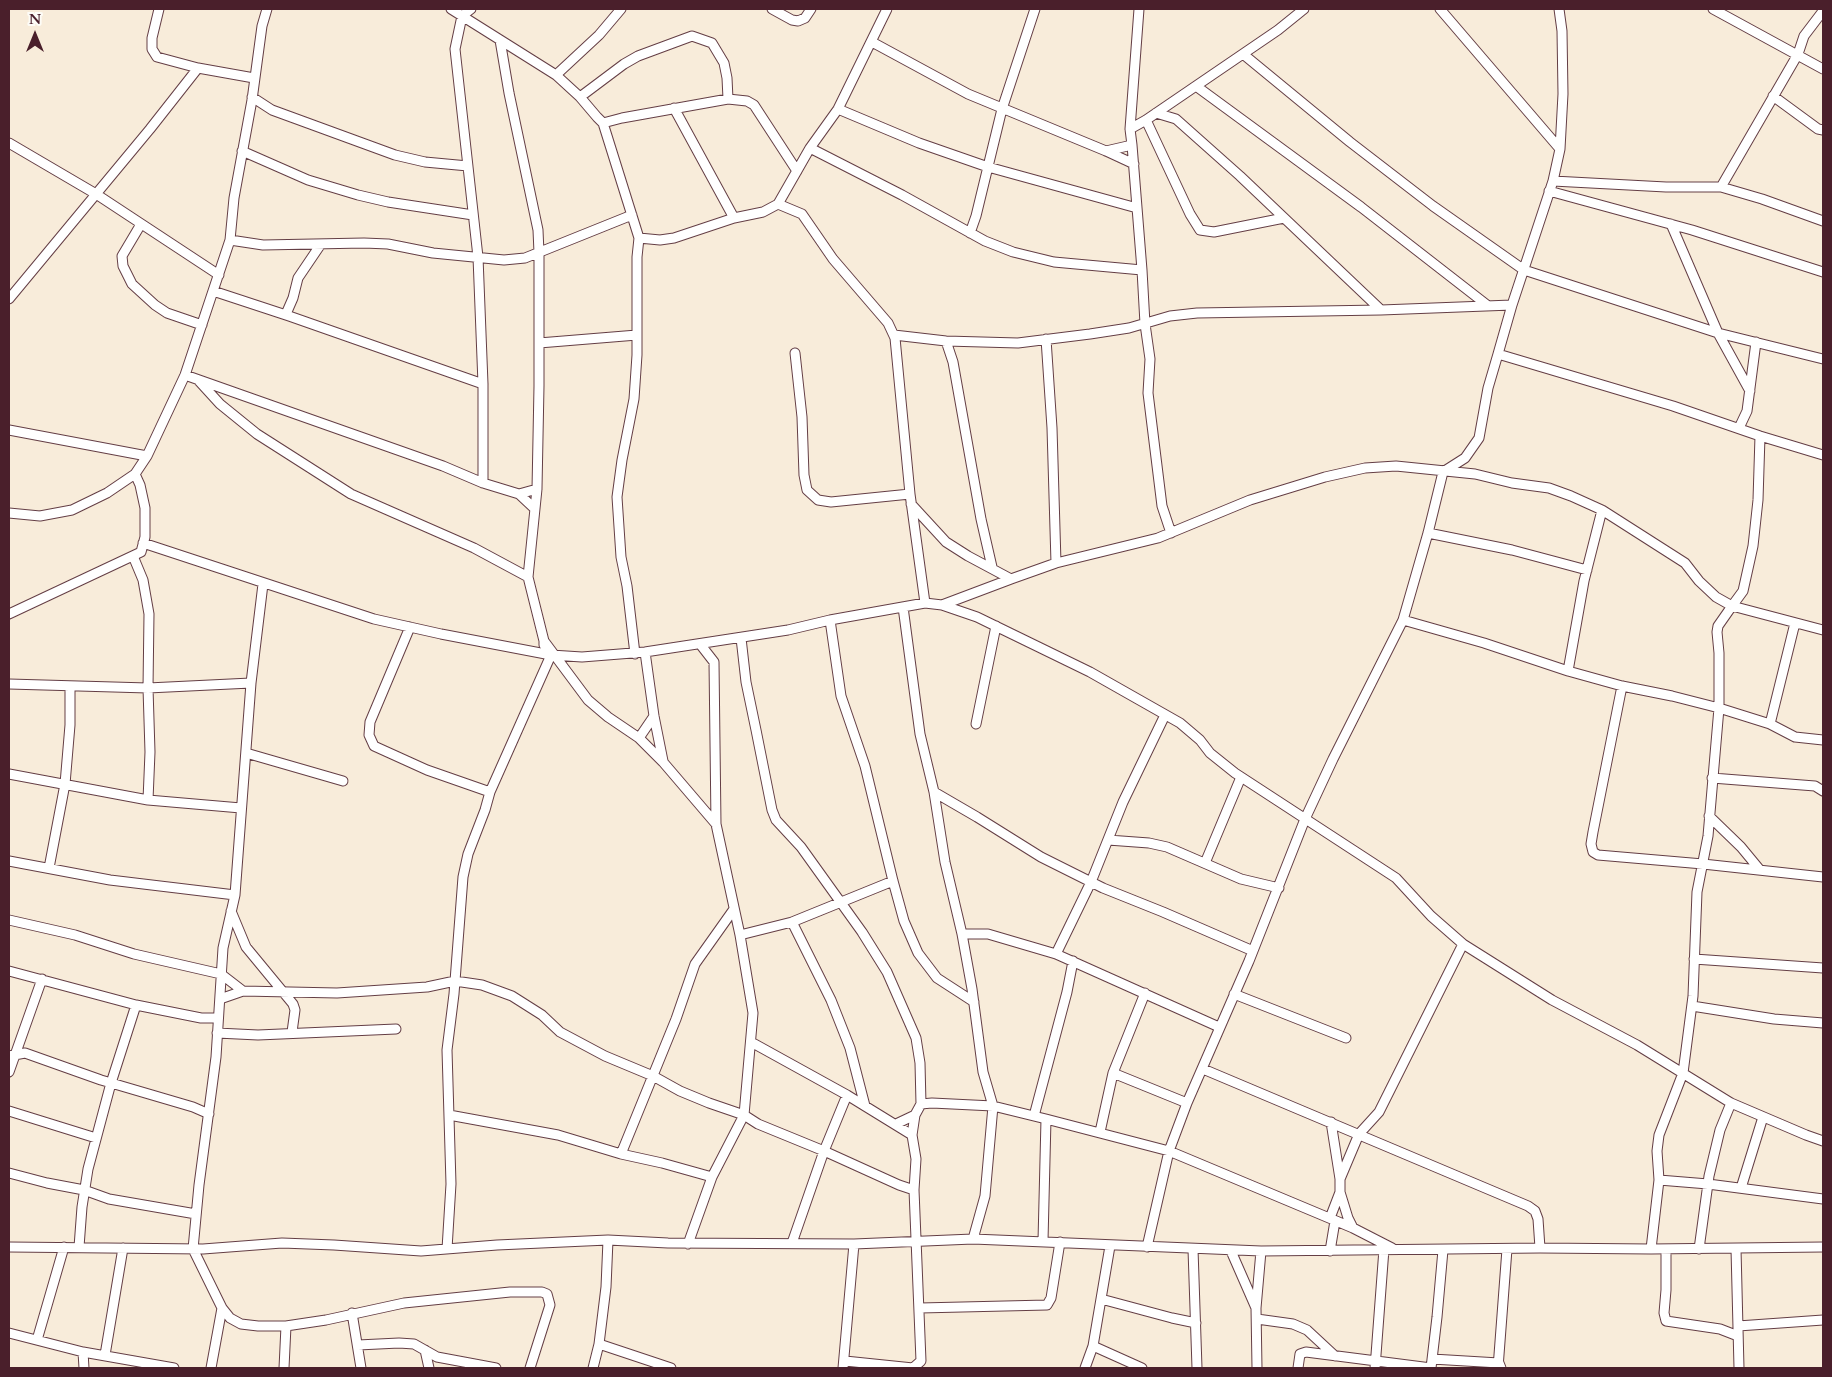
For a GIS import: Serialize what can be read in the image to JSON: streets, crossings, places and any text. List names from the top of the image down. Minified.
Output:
{"north":"top"}
